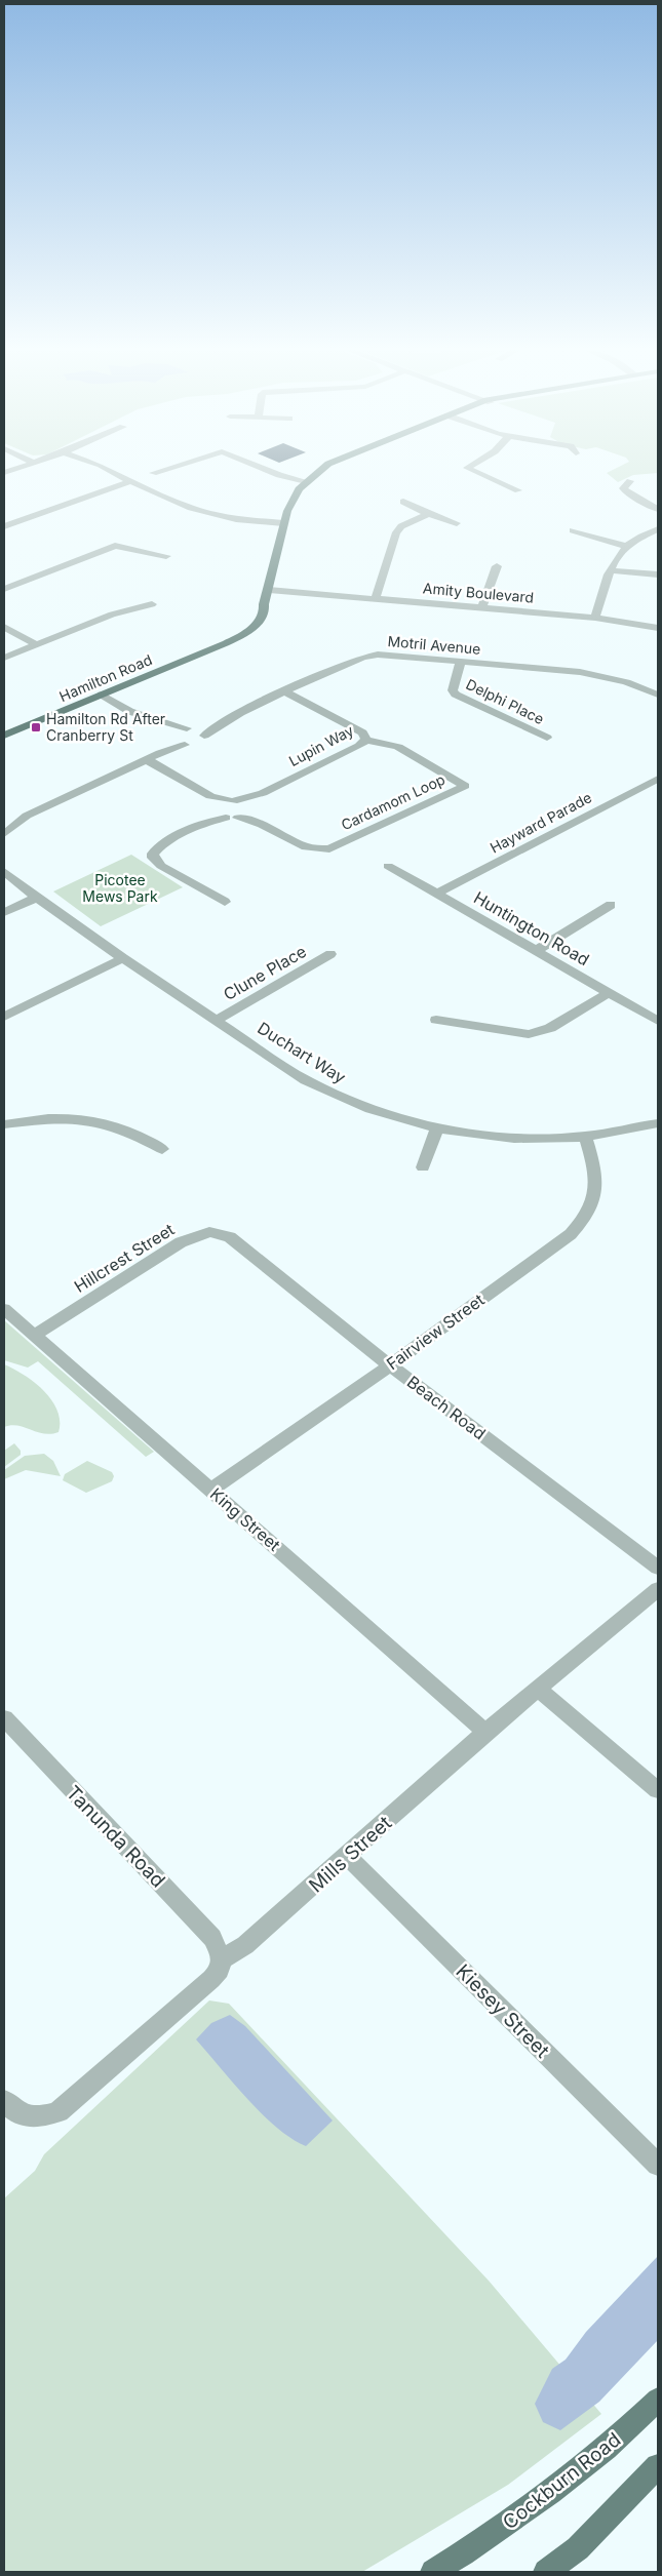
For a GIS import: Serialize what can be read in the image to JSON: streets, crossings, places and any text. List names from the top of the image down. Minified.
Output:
{"streets":{"main road":["Hamilton Road","Cockburn Road"],"street":["Amity Boulevard","Motril Avenue","Delphi Place","Lupin Way","Cardamom Loop","Hayward Parade","Huntington Road","Clune Place","Duchart Way","Hillcrest Street","Fairview Street","Beach Road","King Street","Tanunda Road","Mills Street","Kiesey Street"]},"crossings":[["Amity Boulevard","Hamilton Road"],["Motril Avenue","Delphi Place"],["Motril Avenue","Lupin Way"],["Lupin Way","Cardamom Loop"],["Hayward Parade","Huntington Road"],["Clune Place","Duchart Way"],["Duchart Way","Fairview Street"],["Hillcrest Street","Beach Road"],["Hillcrest Street","King Street"],["Fairview Street","Beach Road"],["Fairview Street","King Street"],["King Street","Mills Street"],["Tanunda Road","Mills Street"],["Mills Street","Kiesey Street"]],"parks":["Picotee Mews Park"],"places":{"transit":["Hamilton Rd After Cranberry St"]}}
